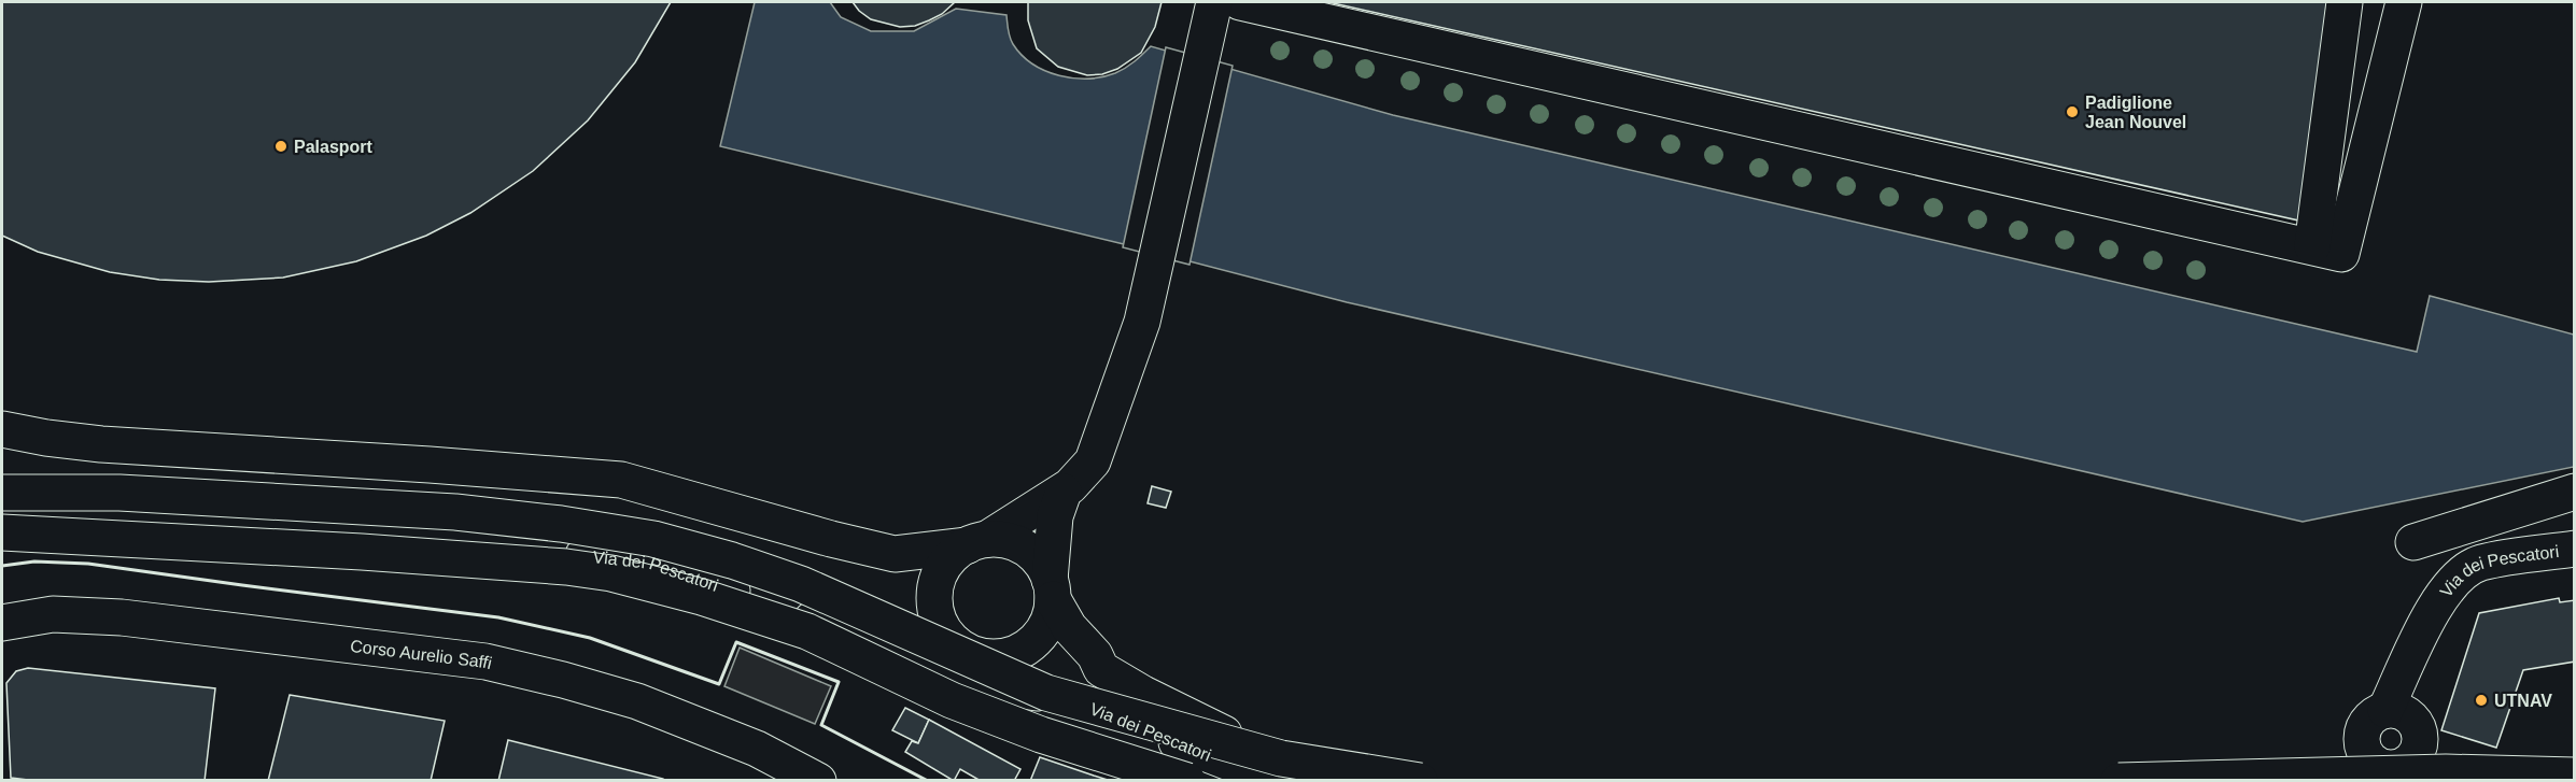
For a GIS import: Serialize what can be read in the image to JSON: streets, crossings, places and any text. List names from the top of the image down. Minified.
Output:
{"streets":{"main road":["Via dei Pescatori","Corso Aurelio Saffi"]},"places":["Padiglione Jean Nouvel","Palasport","UTNAV"]}
